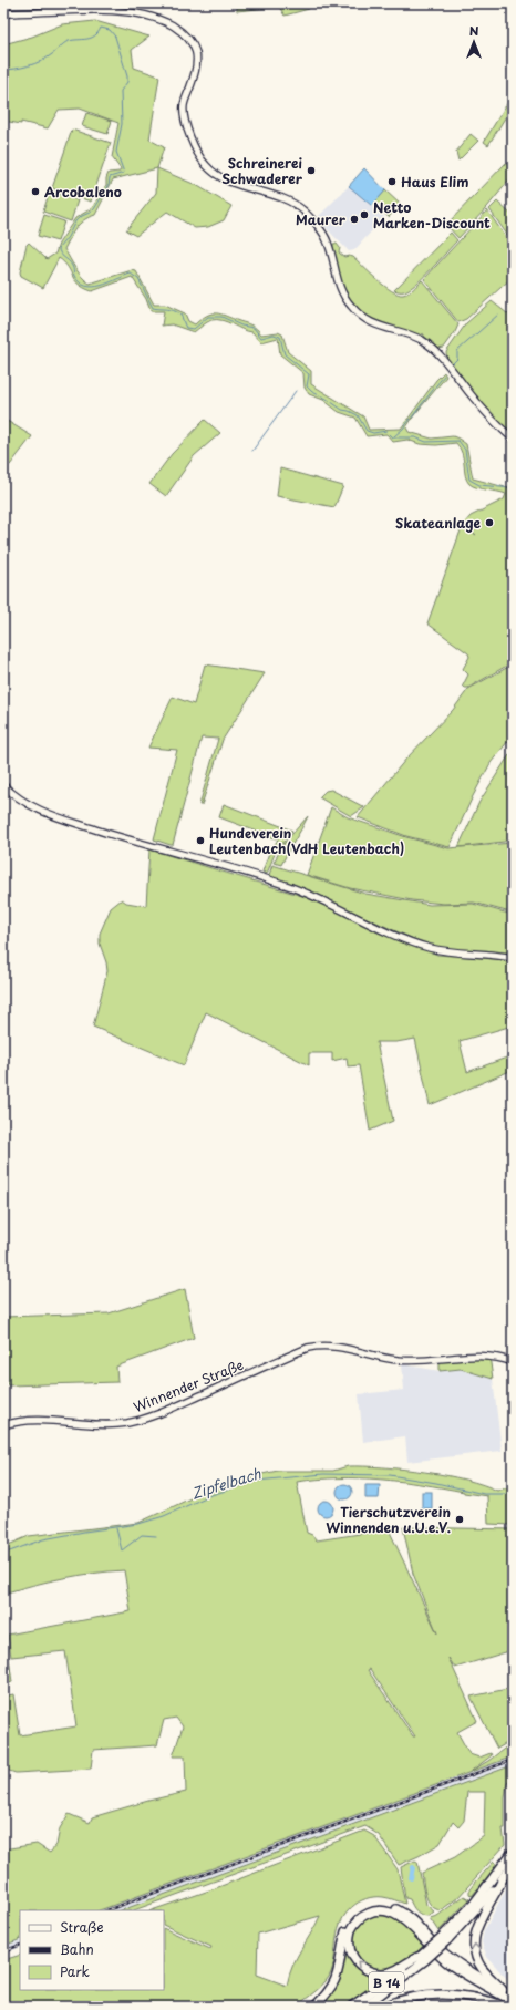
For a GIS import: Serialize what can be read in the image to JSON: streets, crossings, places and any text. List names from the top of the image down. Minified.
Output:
{"streets":{"highway":["B 14"],"main road":["Winnender Straße"]},"water":["Zipfelbach"],"places":["Schreinerei Schwaderer","Haus Elim","Arcobaleno","Netto Marken-Discount","Maurer","Skateanlage","Hundeverein Leutenbach(VdH Leutenbach)","Tierschutzverein Winnenden u.U.e.V."],"legend":["Straße","Bahn","Park"],"north":"top"}
